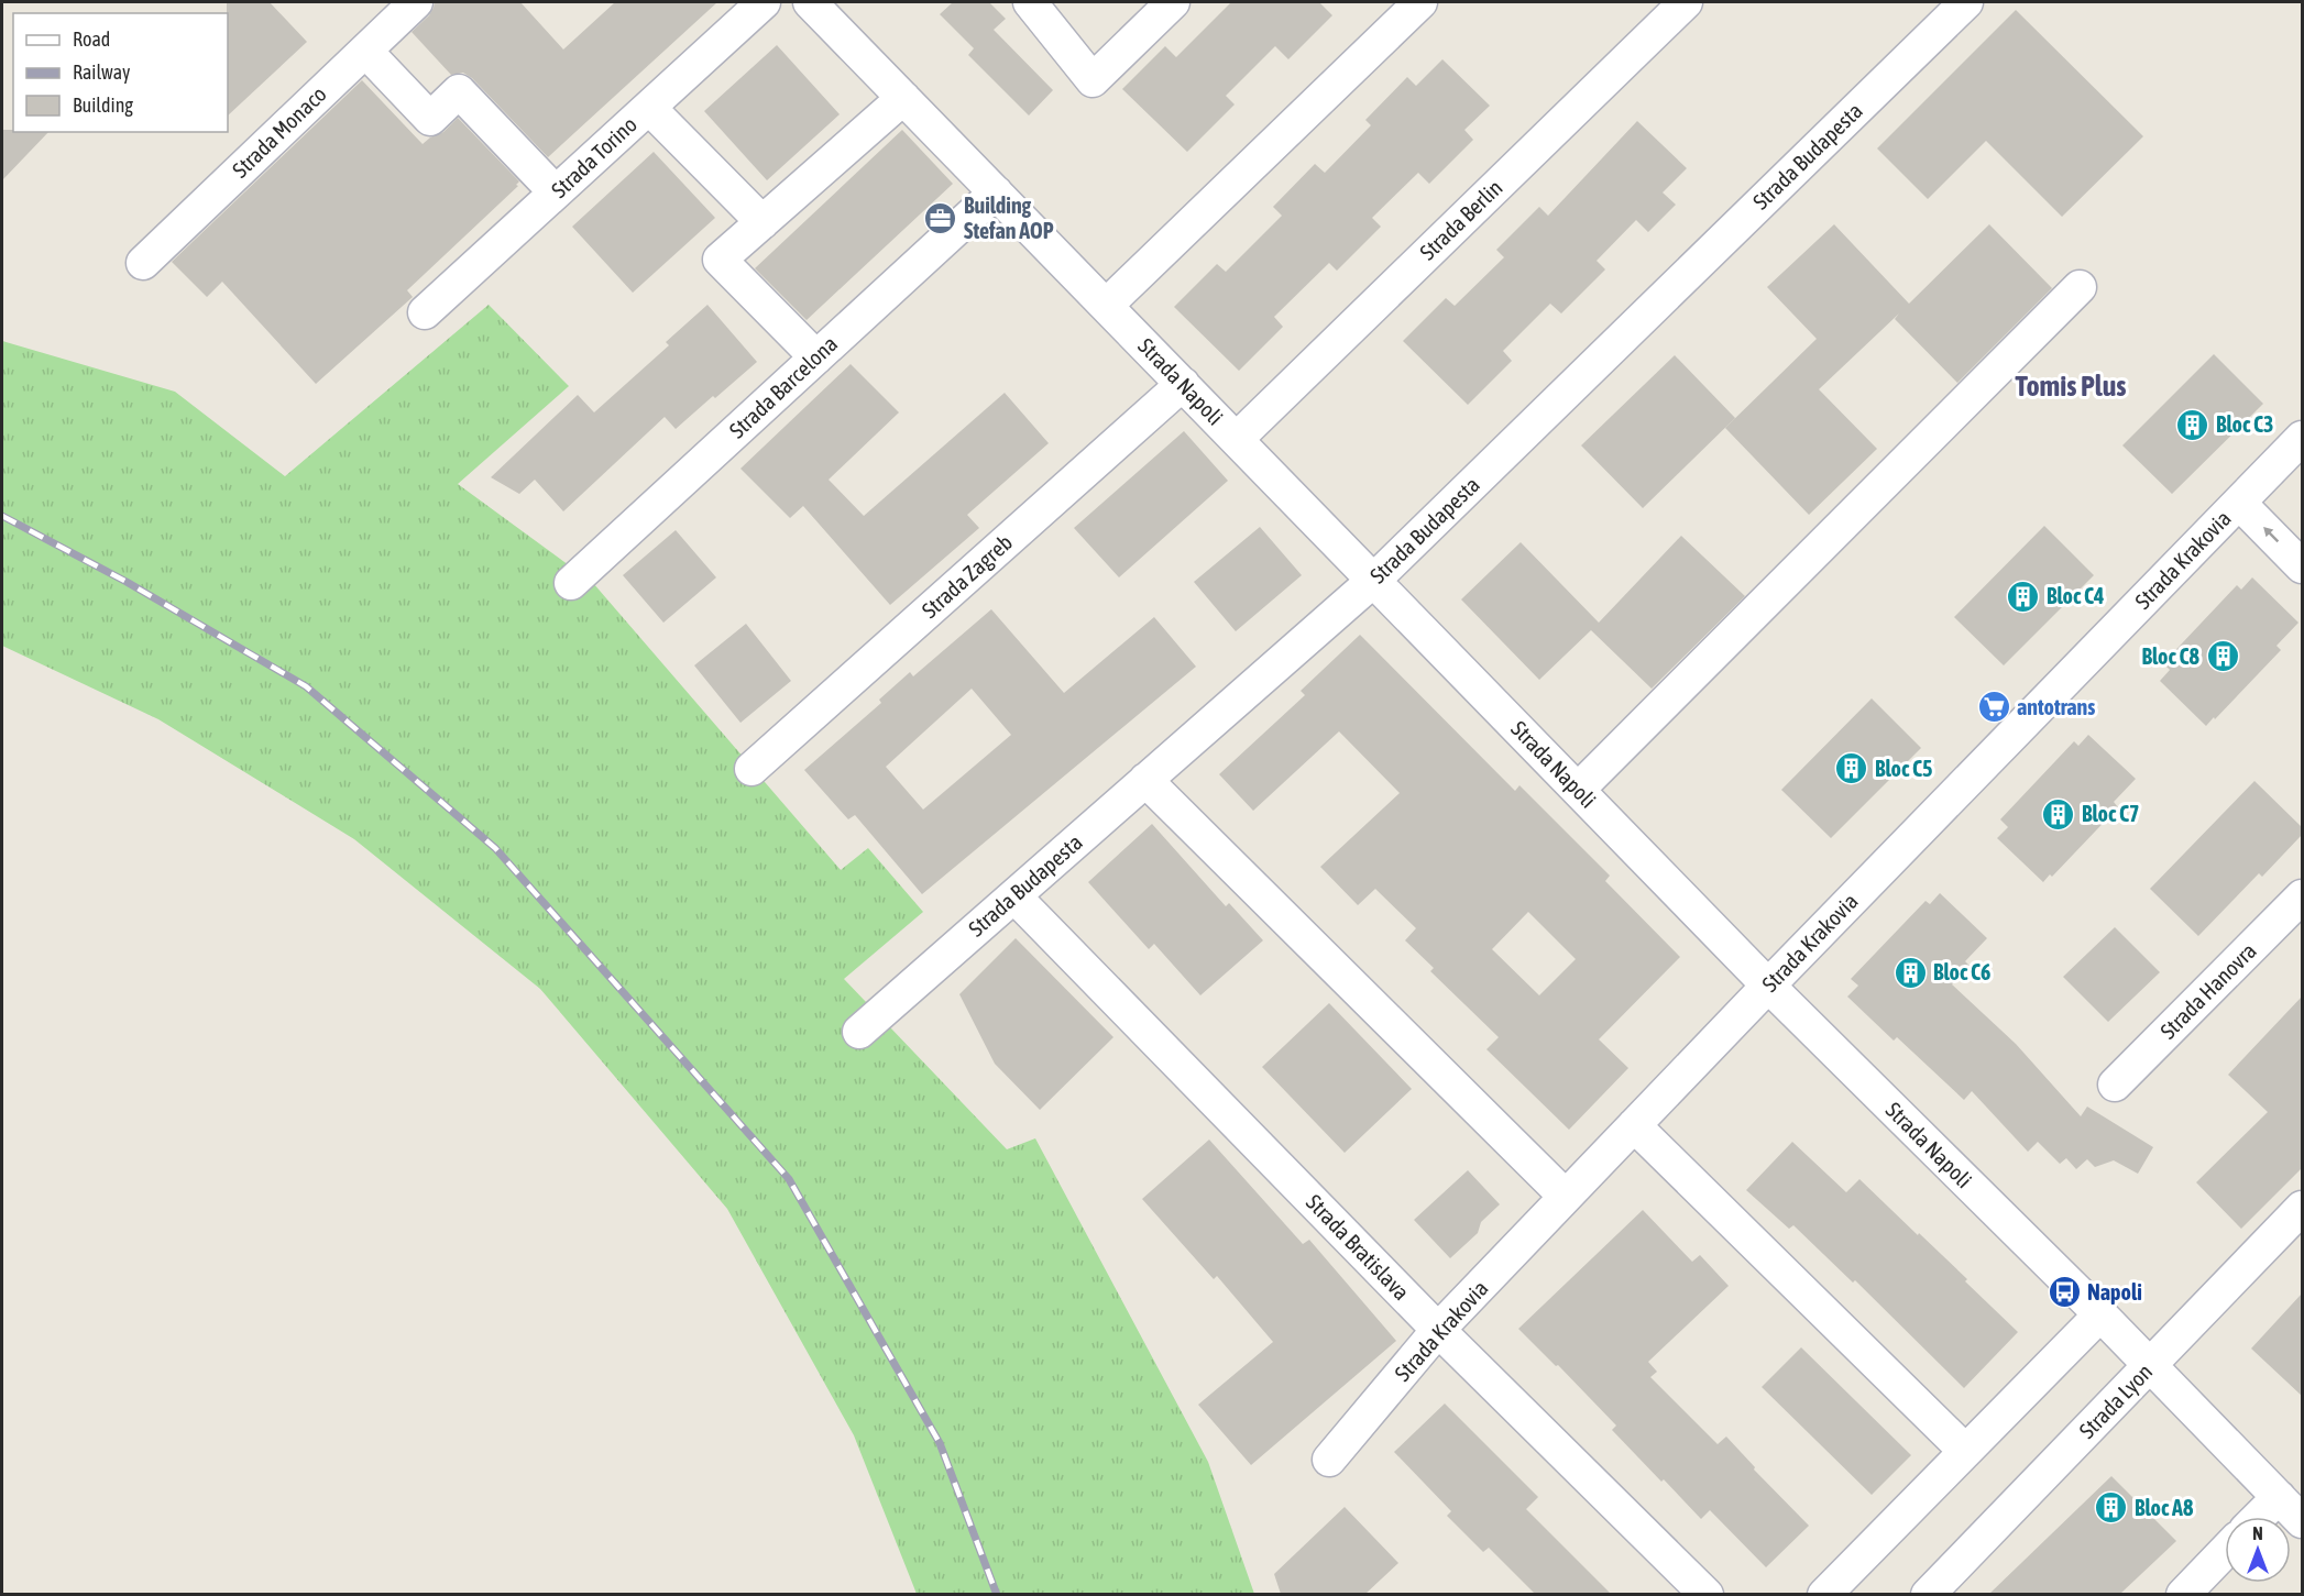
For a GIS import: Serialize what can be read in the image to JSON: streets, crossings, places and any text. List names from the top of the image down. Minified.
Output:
{"streets":{"street":["Strada Monaco","Strada Budapesta","Strada Torino","Strada Berlin","Strada Napoli","Strada Barcelona","Strada Krakovia","Strada Zagreb","Strada Hanovra","Strada Bratislava","Strada Lyon"]},"crossings":[["Strada Budapesta","Strada Napoli"],["Strada Budapesta","Strada Bratislava"],["Strada Berlin","Strada Napoli"],["Strada Napoli","Strada Barcelona"],["Strada Napoli","Strada Krakovia"],["Strada Napoli","Strada Zagreb"],["Strada Napoli","Strada Lyon"],["Strada Krakovia","Strada Bratislava"]],"districts":["Tomis Plus"],"places":{"office":["Building Stefan AOP"],"building":["Bloc C3","Bloc C4","Bloc C8","Bloc C5","Bloc C7","Bloc C6","Bloc A8"],"supermarket":["antotrans"],"bus stop":["Napoli"]},"legend":["Road","Railway","Building"],"north":"top"}
